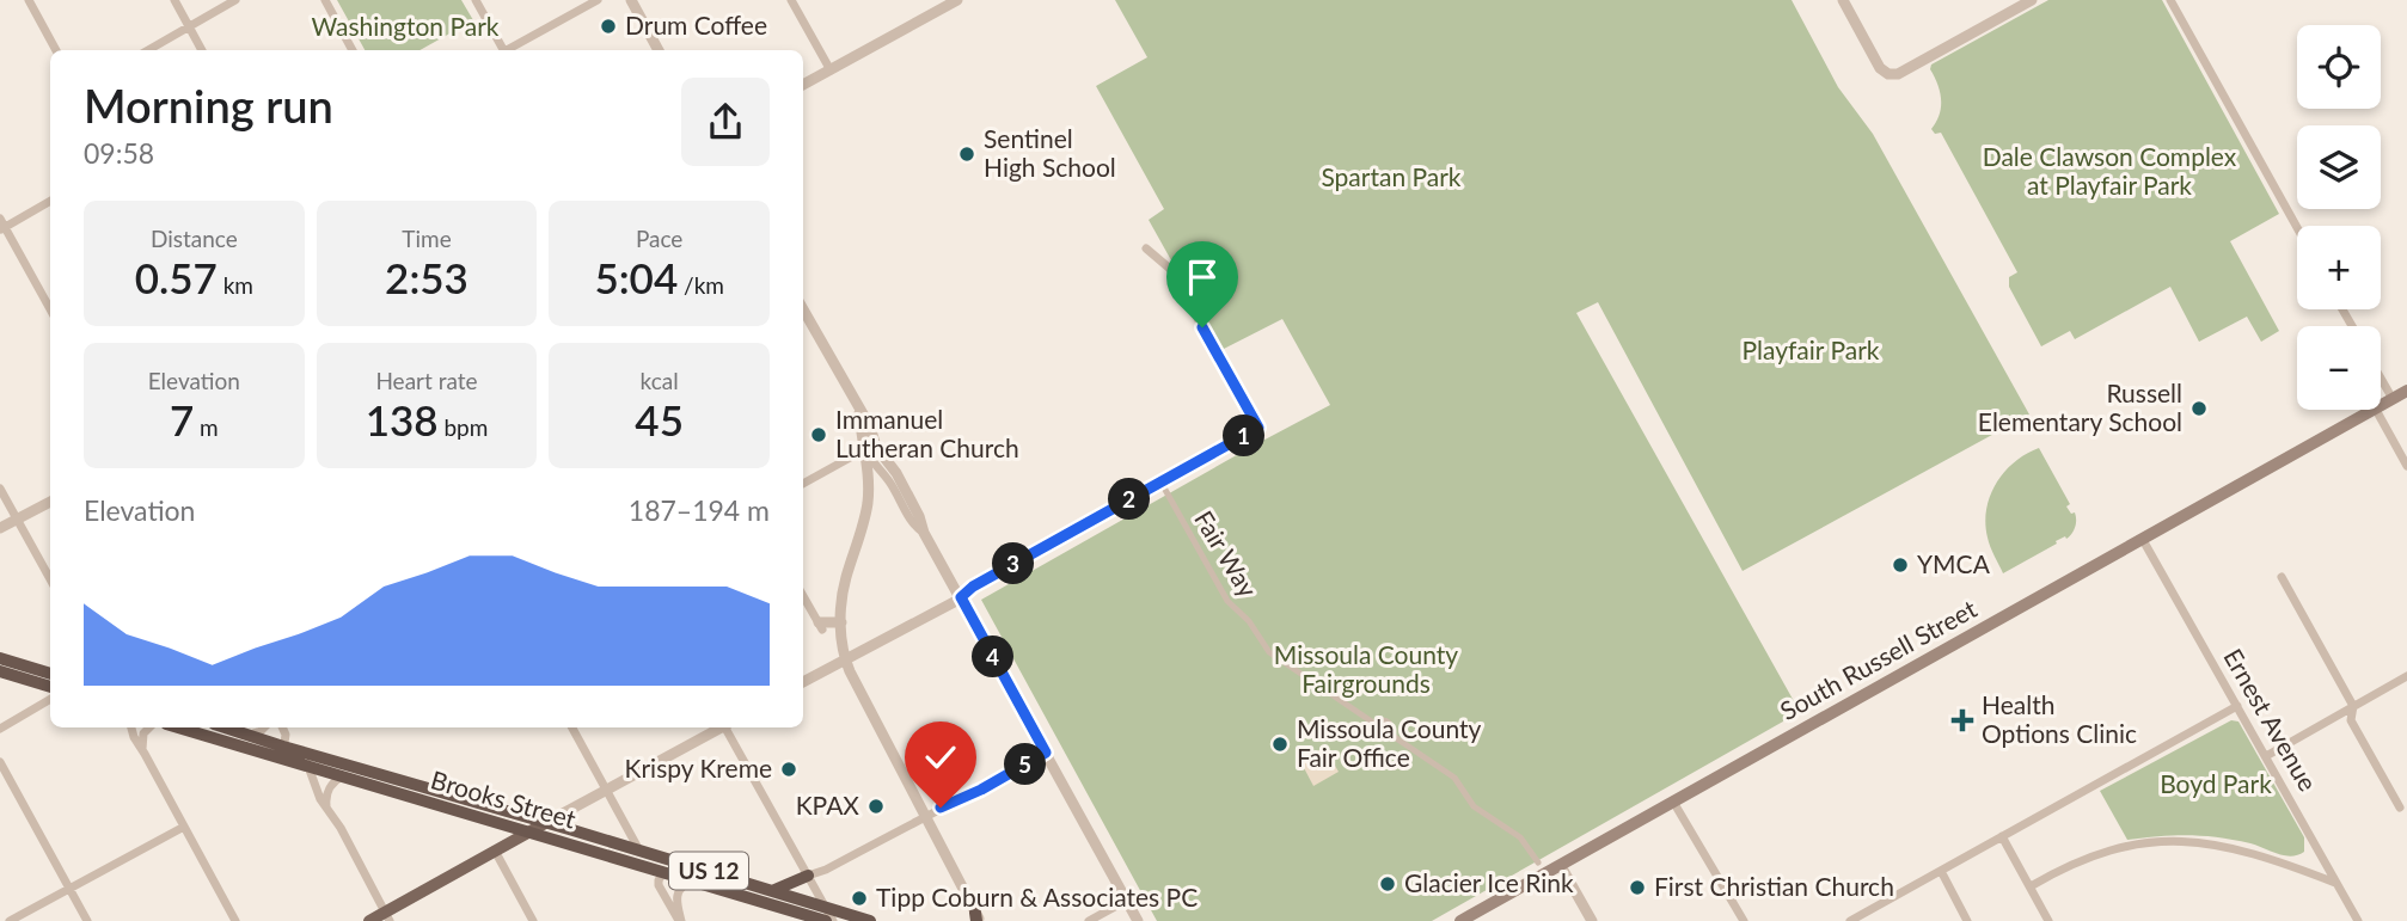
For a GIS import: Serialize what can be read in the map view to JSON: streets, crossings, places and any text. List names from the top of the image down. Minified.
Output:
{"streets":{"highway":["Brooks Street","US 12"],"main road":["South Russell Street"],"street":["Fair Way","Ernest Avenue"]},"crossings":[["South Russell Street","Ernest Avenue"]],"parks":["Washington Park","Dale Clawson Complex at Playfair Park","Spartan Park","Playfair Park","Missoula County Fairgrounds","Boyd Park"],"places":{"other":["Drum Coffee","Sentinel High School","Russell Elementary School","Immanuel Lutheran Church","YMCA","Missoula County Fair Office","Krispy Kreme","KPAX","Glacier Ice Rink","First Christian Church","Tipp Coburn & Associates PC"],"health":["Health Options Clinic"]},"page":{"map_buttons":["+","−"],"heading":["Morning run","09:58"],"stats":[["Distance","0.57 km"],["Time","2:53"],["Pace","5:04 /km"],["Elevation","7 m"],["Heart rate","138 bpm"],["kcal","45"]],"pins":["1","2","3","4","5"],"chart":["Elevation","187–194 m"]}}
